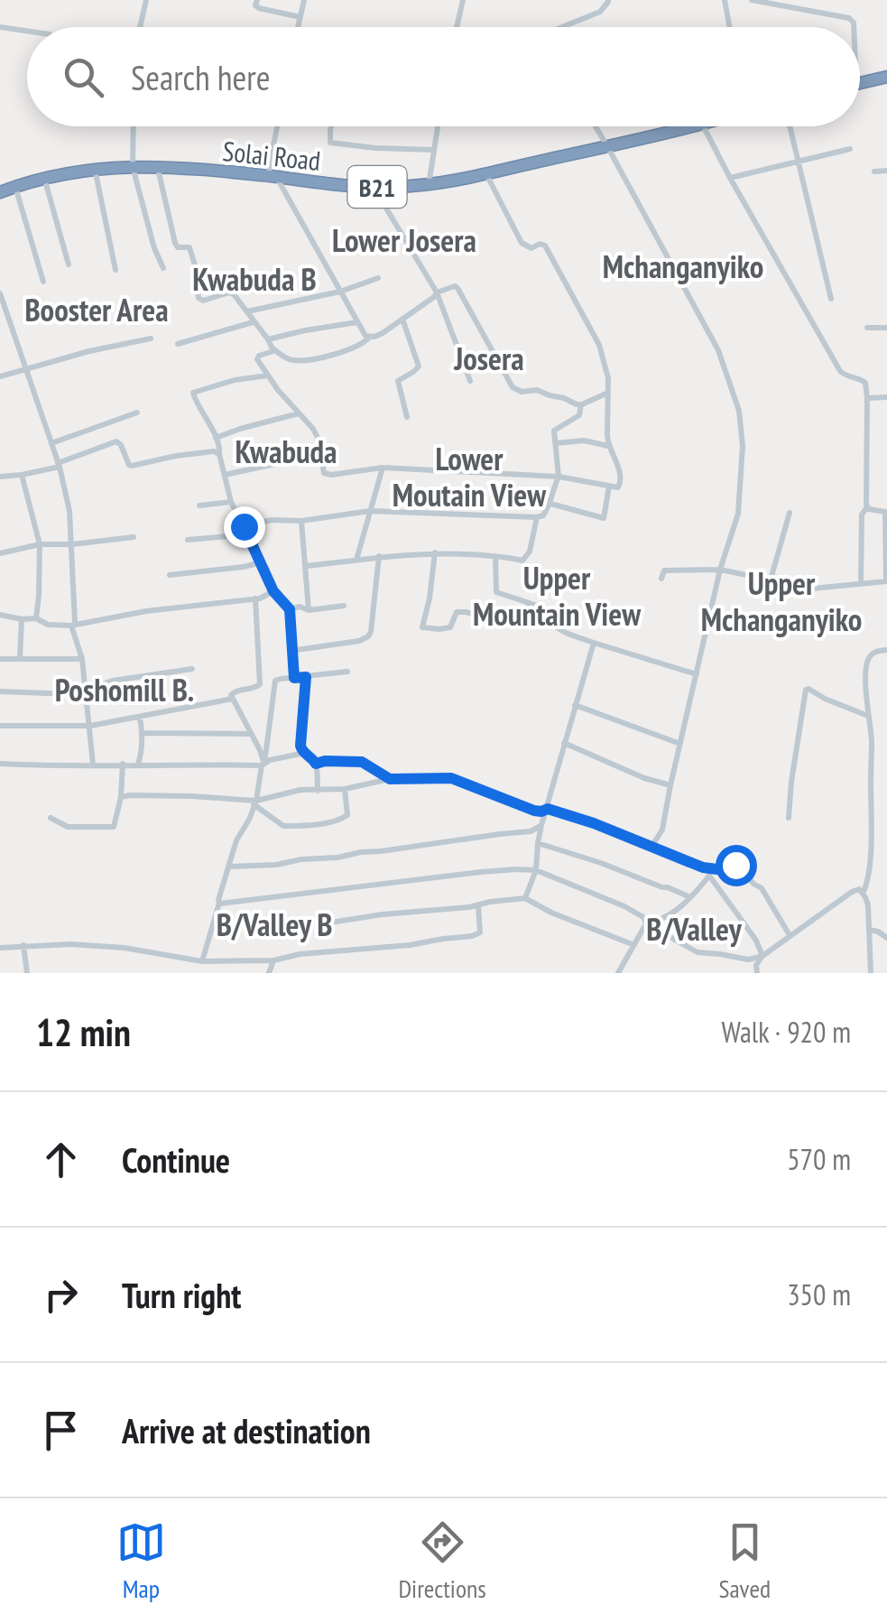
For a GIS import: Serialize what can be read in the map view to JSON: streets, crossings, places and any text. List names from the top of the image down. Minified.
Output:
{"streets":{"highway":["Solai Road","B21"]},"districts":["Lower Josera","Mchanganyiko","Kwabuda B","Booster Area","Josera","Kwabuda","Lower Moutain View","Upper Mountain View","Upper Mchanganyiko","Poshomill B.","B/Valley B","B/Valley"],"page":{"search":"Search here","heading":["12 min","Walk · 920 m"],"list":[["Continue","570 m"],["Turn right","350 m"],"Arrive at destination"],"nav":["Map","Directions","Saved"]}}
